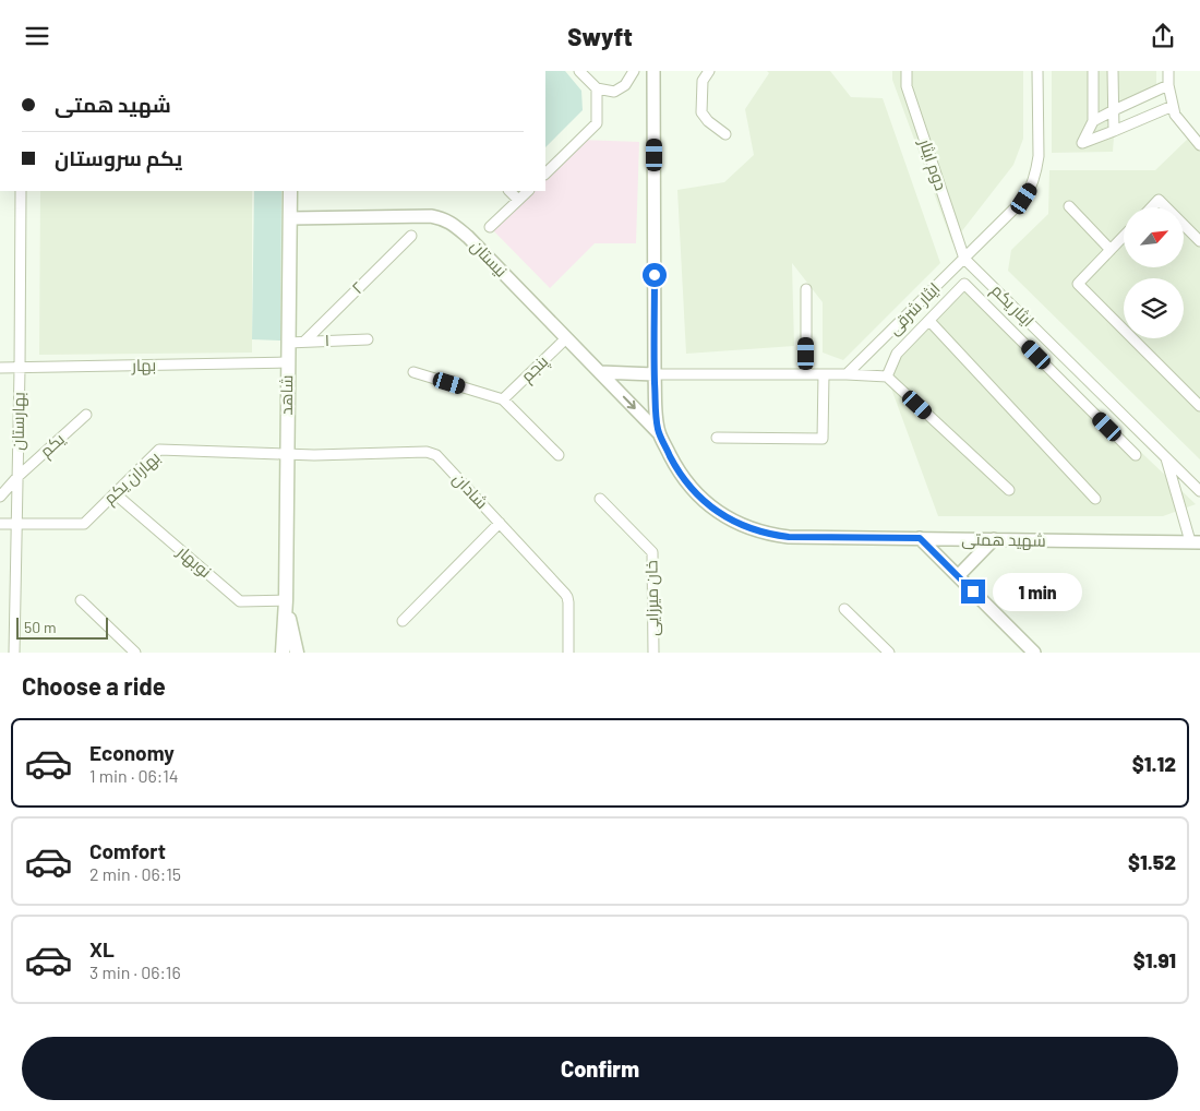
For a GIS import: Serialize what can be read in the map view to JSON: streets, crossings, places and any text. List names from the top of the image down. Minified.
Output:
{"streets":{"main road":["شاهد"],"street":["دوم ایثار","نيستان","۲","ایثار یکم","ایثار شرقی","۱","بهار","پنجم","بهارستان","یکم","بهاران یکم","شادان","شهید همتی","نوبهار","خان میرزایی"]},"crossings":[["دوم ایثار","ایثار یکم"],["دوم ایثار","ایثار شرقی"],["نيستان","پنجم"],["نيستان","شاهد"],["نيستان","شهید همتی"],["۲","۱"],["ایثار یکم","ایثار شرقی"],["۱","شاهد"],["بهار","شاهد"],["بهار","بهارستان"],["شاهد","بهاران یکم"],["شاهد","شادان"],["شاهد","نوبهار"],["بهارستان","یکم"],["بهارستان","بهاران یکم"],["بهاران یکم","شادان"],["بهاران یکم","نوبهار"]],"scale_bar":"50 m","north":"top right","page":{"header":"Swyft","banner":["شهید همتی","یکم سروستان"],"bubble":"1 min","scale":"50 m","heading":"Choose a ride","list":[{"name":"Economy","note":"1 min · 06:14","value":"$1.12"},{"name":"Comfort","note":"2 min · 06:15","value":"$1.52"},{"name":"XL","note":"3 min · 06:16","value":"$1.91"}],"buttons":"Confirm"}}
